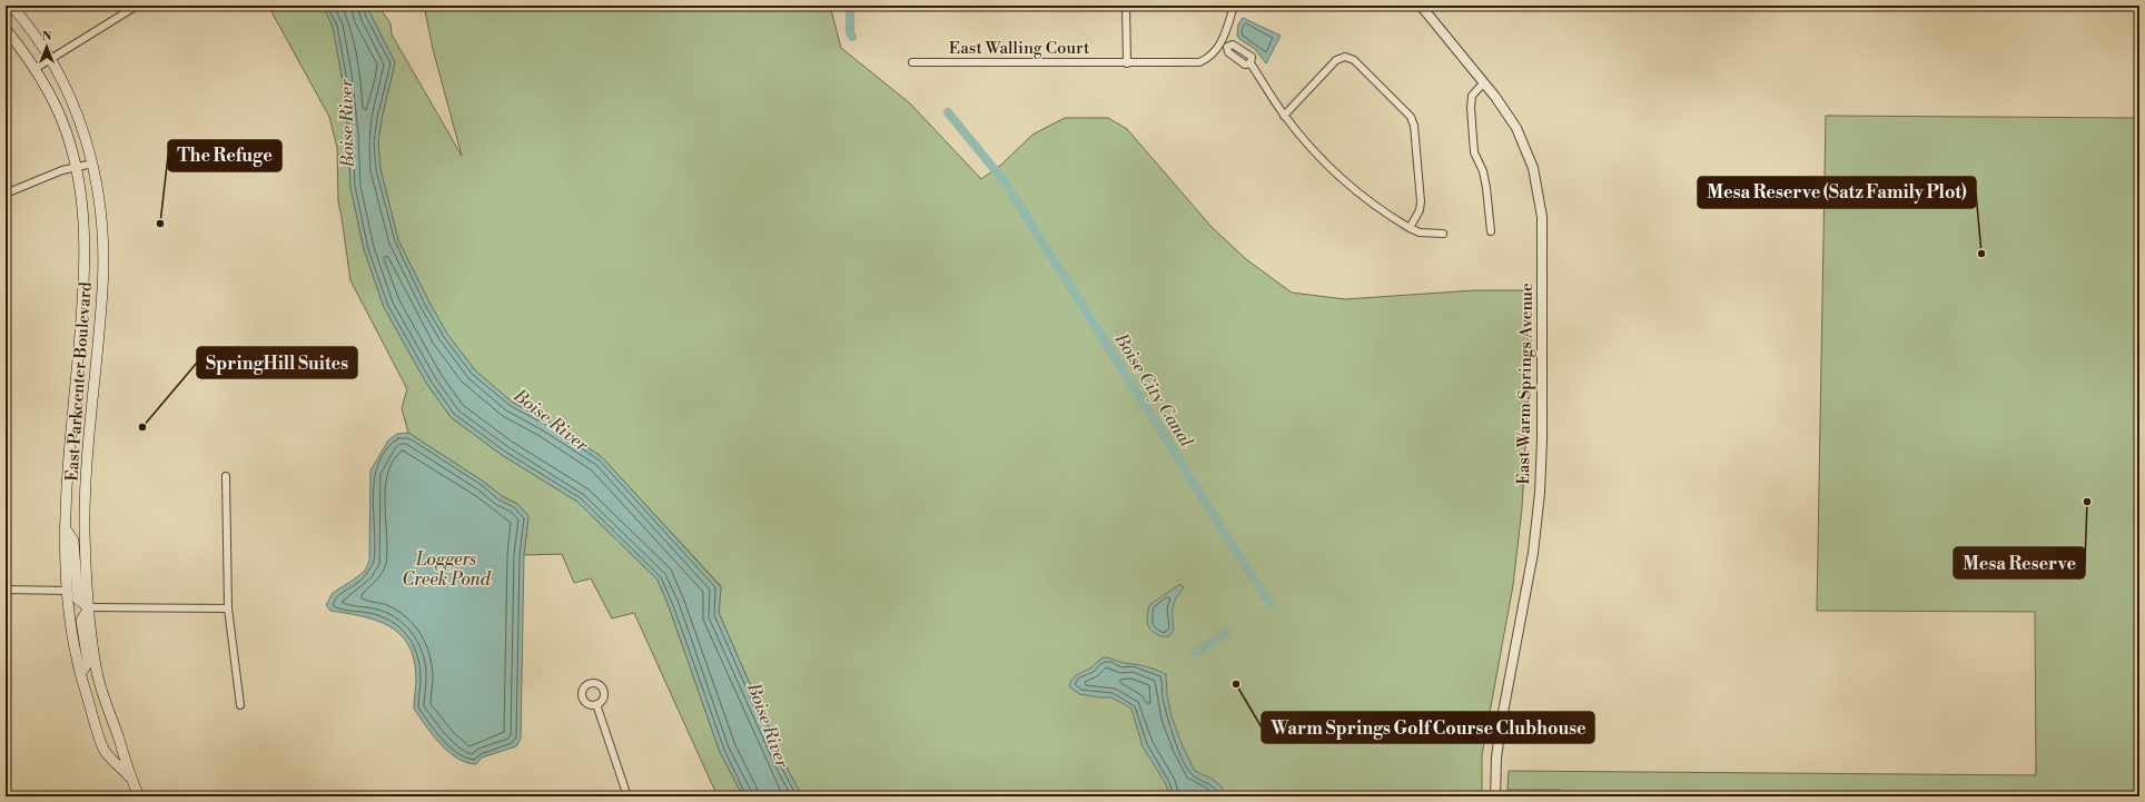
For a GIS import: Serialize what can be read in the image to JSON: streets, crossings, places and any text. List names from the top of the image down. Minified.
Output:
{"streets":{"main road":["East Parkcenter Boulevard"],"street":["East Walling Court","East Warm Springs Avenue"]},"water":["Boise River","Boise City Canal","Loggers Creek Pond"],"places":["The Refuge","Mesa Reserve (Satz Family Plot)","SpringHill Suites","Mesa Reserve","Warm Springs Golf Course Clubhouse"],"north":"top"}
